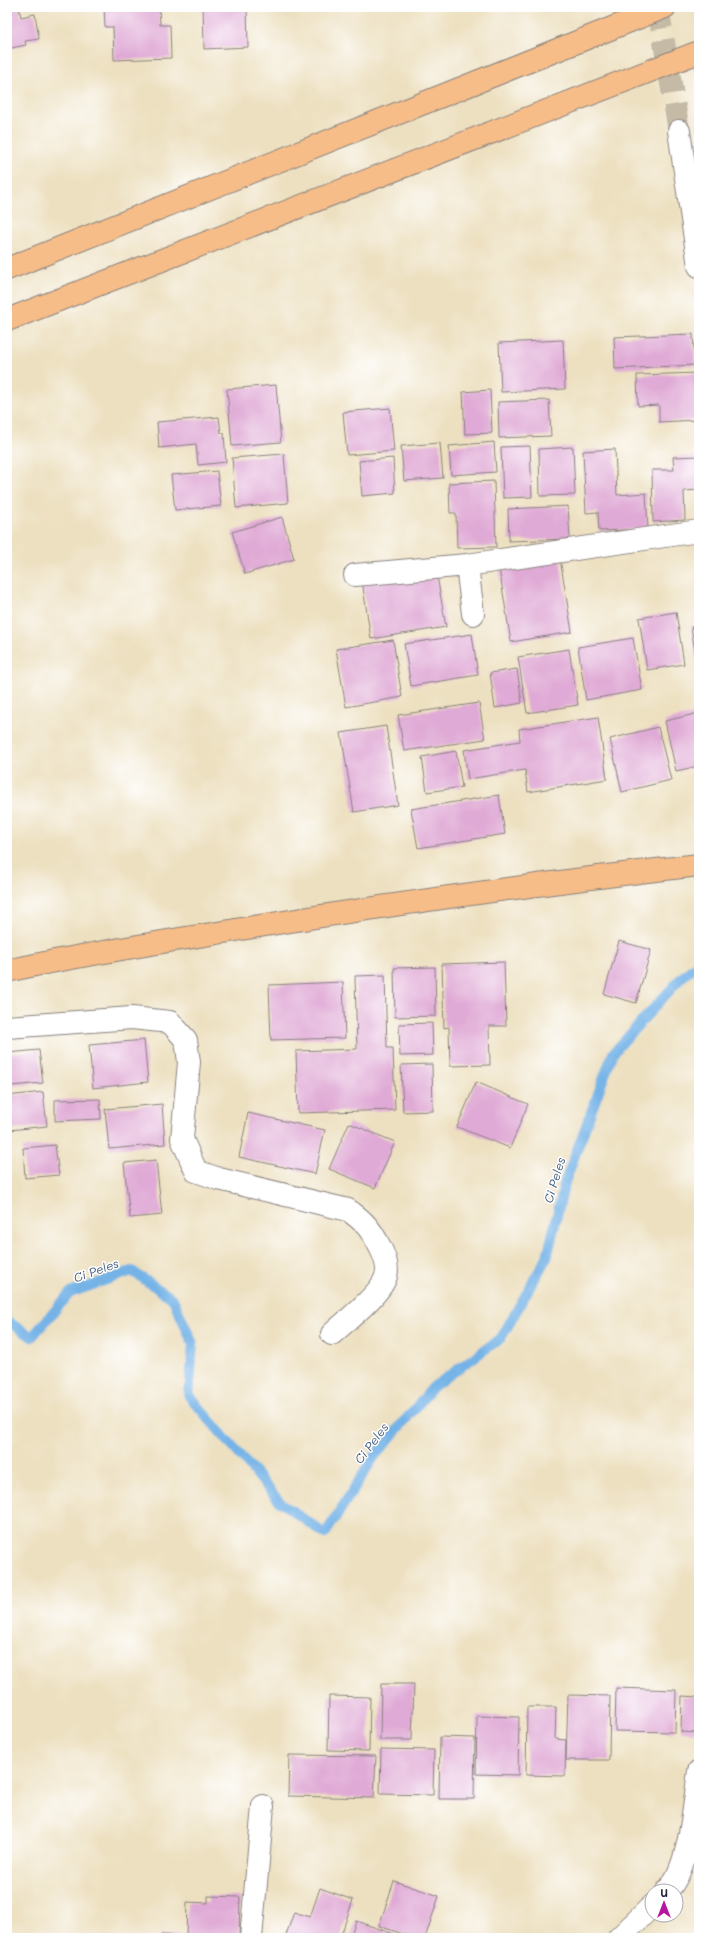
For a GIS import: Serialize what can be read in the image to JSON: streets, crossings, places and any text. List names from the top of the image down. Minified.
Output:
{"water":["Ci Peles"],"north":"top"}
